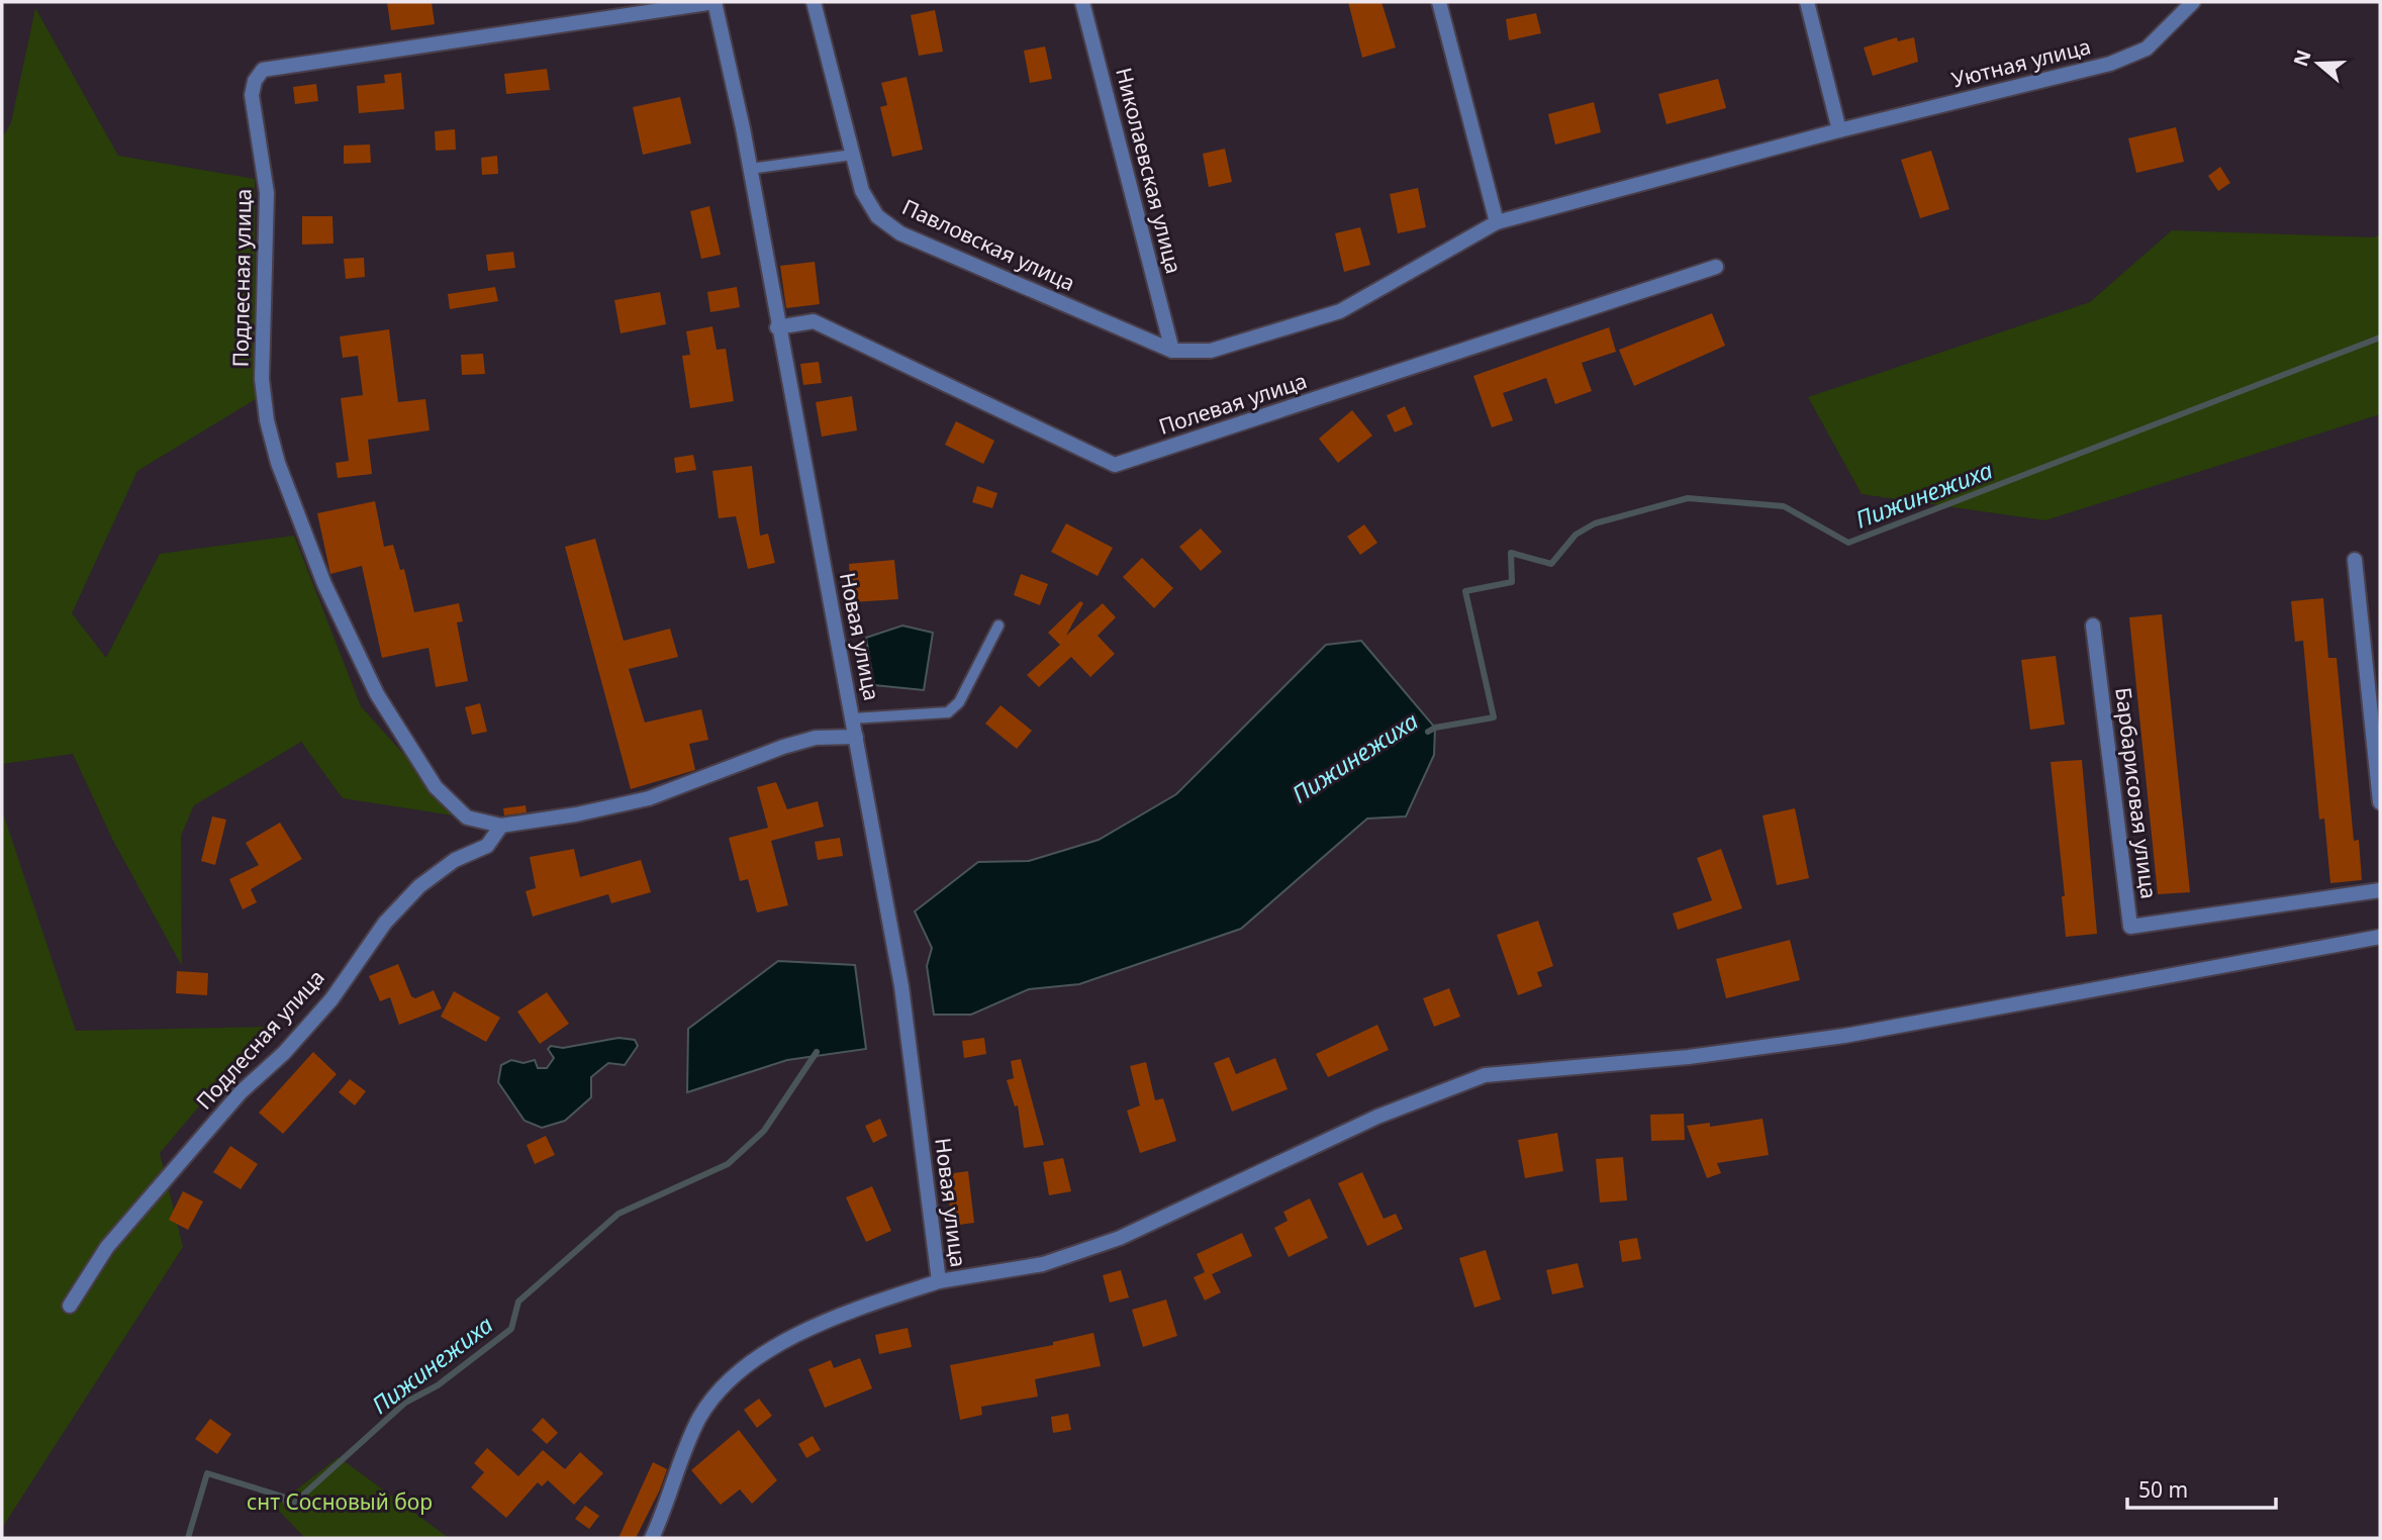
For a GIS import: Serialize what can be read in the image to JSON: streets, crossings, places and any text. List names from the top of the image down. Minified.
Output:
{"streets":{"street":["Уютная улица","Николаевская улица","Павловская улица","Подлесная улица","Полевая улица","Новая улица","Барбарисовая улица"]},"crossings":[["Уютная улица","Николаевская улица"],["Уютная улица","Павловская улица"],["Николаевская улица","Павловская улица"],["Подлесная улица","Новая улица"],["Полевая улица","Новая улица"]],"water":["Пижинежиха"],"parks":["снт Сосновый бор"],"scale_bar":"50 m","north":"left"}
